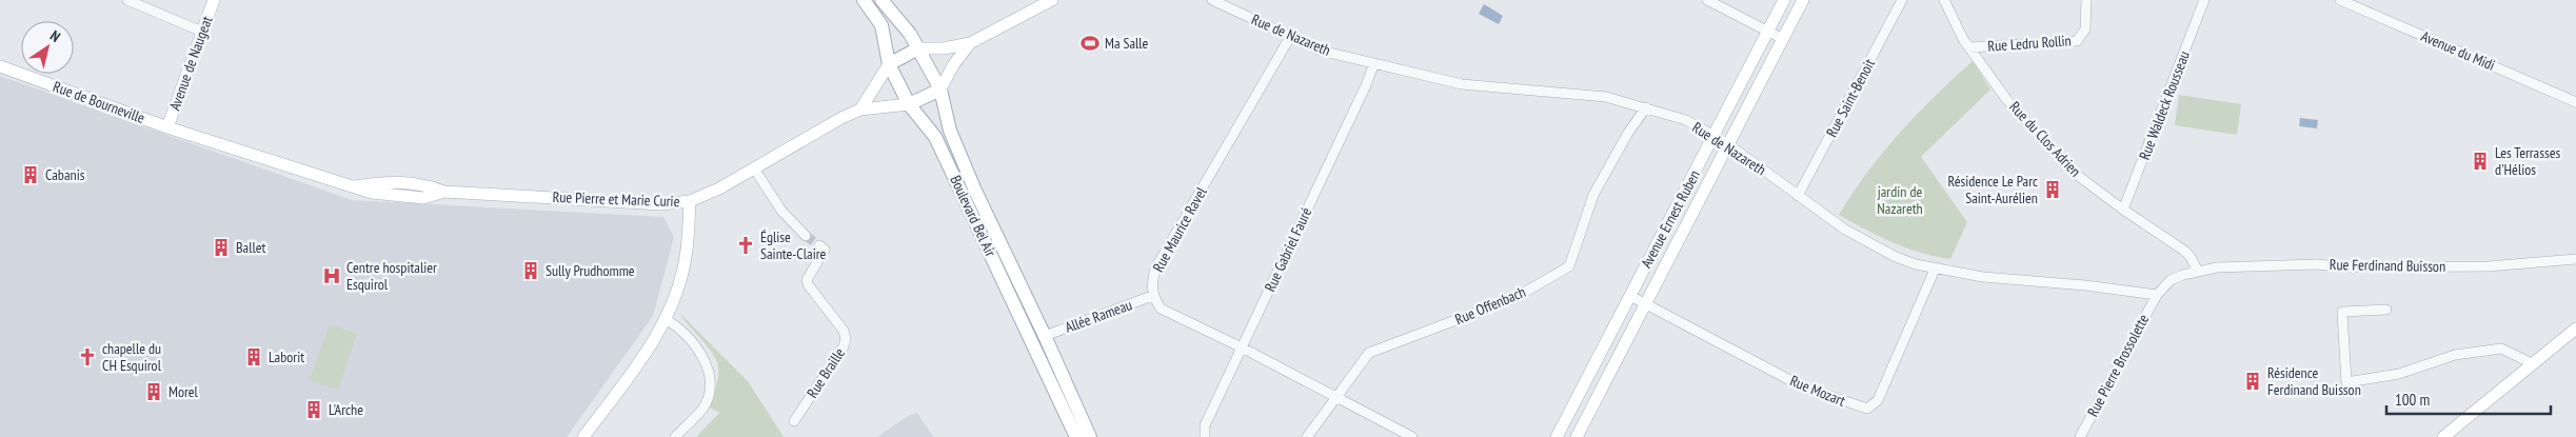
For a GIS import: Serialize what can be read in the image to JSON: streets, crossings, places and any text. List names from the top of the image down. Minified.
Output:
{"streets":{"main road":["Avenue de Naugeat","Rue de Bourneville","Rue Pierre et Marie Curie","Boulevard Bel Air","Avenue Ernest Ruben"],"street":["Rue de Nazareth","Rue Ledru Rollin","Avenue du Midi","Rue Saint-Benoit","Rue Waldeck Rousseau","Rue du Clos Adrien","Rue Maurice Ravel","Rue Gabriel Fauré","Rue Ferdinand Buisson","Rue Offenbach","Allée Rameau","Rue Pierre Brossolette","Rue Braille","Rue Mozart"]},"crossings":[["Rue de Nazareth","Rue Saint-Benoit"],["Rue de Nazareth","Avenue Ernest Ruben"],["Rue de Nazareth","Rue Maurice Ravel"],["Rue de Nazareth","Rue Gabriel Fauré"],["Rue de Nazareth","Rue Offenbach"],["Rue de Nazareth","Rue Pierre Brossolette"],["Rue de Nazareth","Rue Mozart"],["Rue Ledru Rollin","Rue du Clos Adrien"],["Avenue de Naugeat","Rue de Bourneville"],["Avenue de Naugeat","Rue Pierre et Marie Curie"],["Rue de Bourneville","Rue Pierre et Marie Curie"],["Rue Waldeck Rousseau","Rue du Clos Adrien"],["Rue du Clos Adrien","Rue Ferdinand Buisson"],["Rue Pierre et Marie Curie","Boulevard Bel Air"],["Boulevard Bel Air","Allée Rameau"],["Avenue Ernest Ruben","Rue Mozart"],["Rue Maurice Ravel","Allée Rameau"]],"parks":["jardin de Nazareth"],"places":{"sports":["Ma Salle"],"building":["Les Terrasses d'Hélios","Cabanis","Résidence Le Parc Saint-Aurélien","Ballet","Sully Prudhomme","Laborit","Résidence Ferdinand Buisson","Morel","L'Arche"],"church":["Église Sainte-Claire","chapelle du CH Esquirol"],"hospital":["Centre hospitalier Esquirol"]},"scale_bar":"100 m","north":"top right"}
